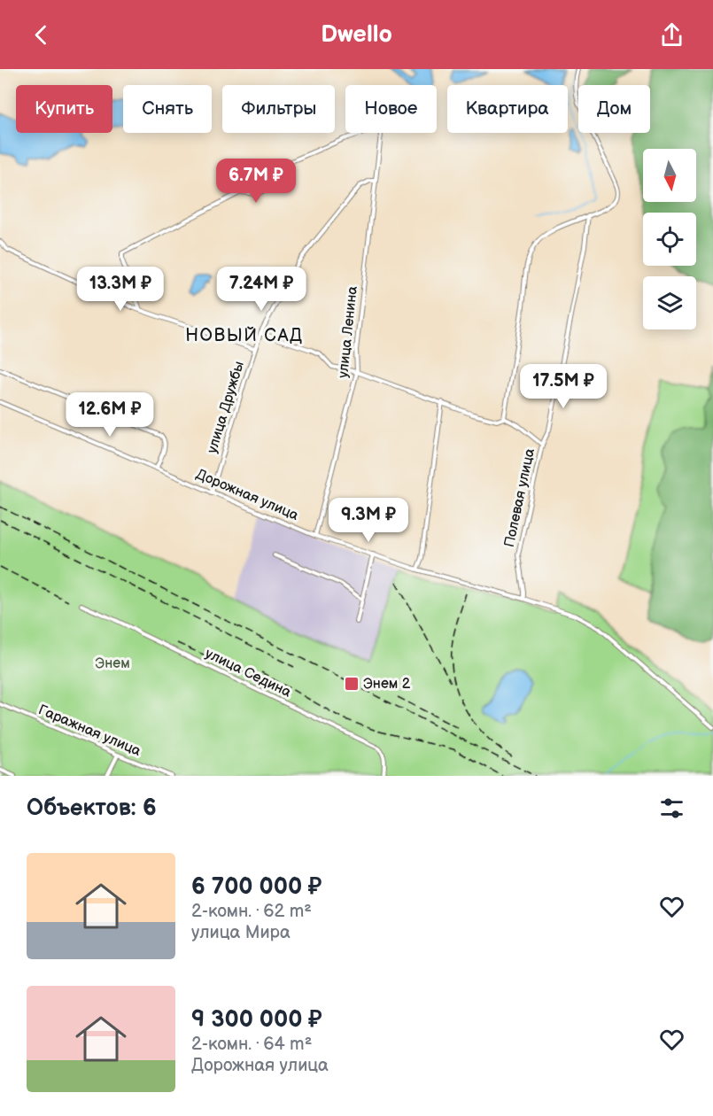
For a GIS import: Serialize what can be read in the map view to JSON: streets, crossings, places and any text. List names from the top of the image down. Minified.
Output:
{"streets":{"street":["улица Ленина","улица Дружбы","Дорожная улица","Полевая улица","улица Седина","Гаражная улица"]},"crossings":[["улица Ленина","улица Дружбы"],["улица Ленина","Дорожная улица"],["улица Дружбы","Дорожная улица"],["Дорожная улица","Полевая улица"]],"districts":["НОВЫЙ САД"],"parks":["Энем"],"places":{"transit":["Энем 2"]},"north":"bottom","page":{"header":"Dwello","chip":["Купить","Снять","Фильтры","Новое","Квартира","Дом"],"price":["6.7M ₽","13.3M ₽","7.24M ₽","17.5M ₽","12.6M ₽","9.3M ₽"],"heading":"Объектов: 6","list":[{"name":"6 700 000 ₽","note":"2-комн. · 62 m² · улица Мира"},{"name":"9 300 000 ₽","note":"2-комн. · 64 m² · Дорожная улица"}]}}
